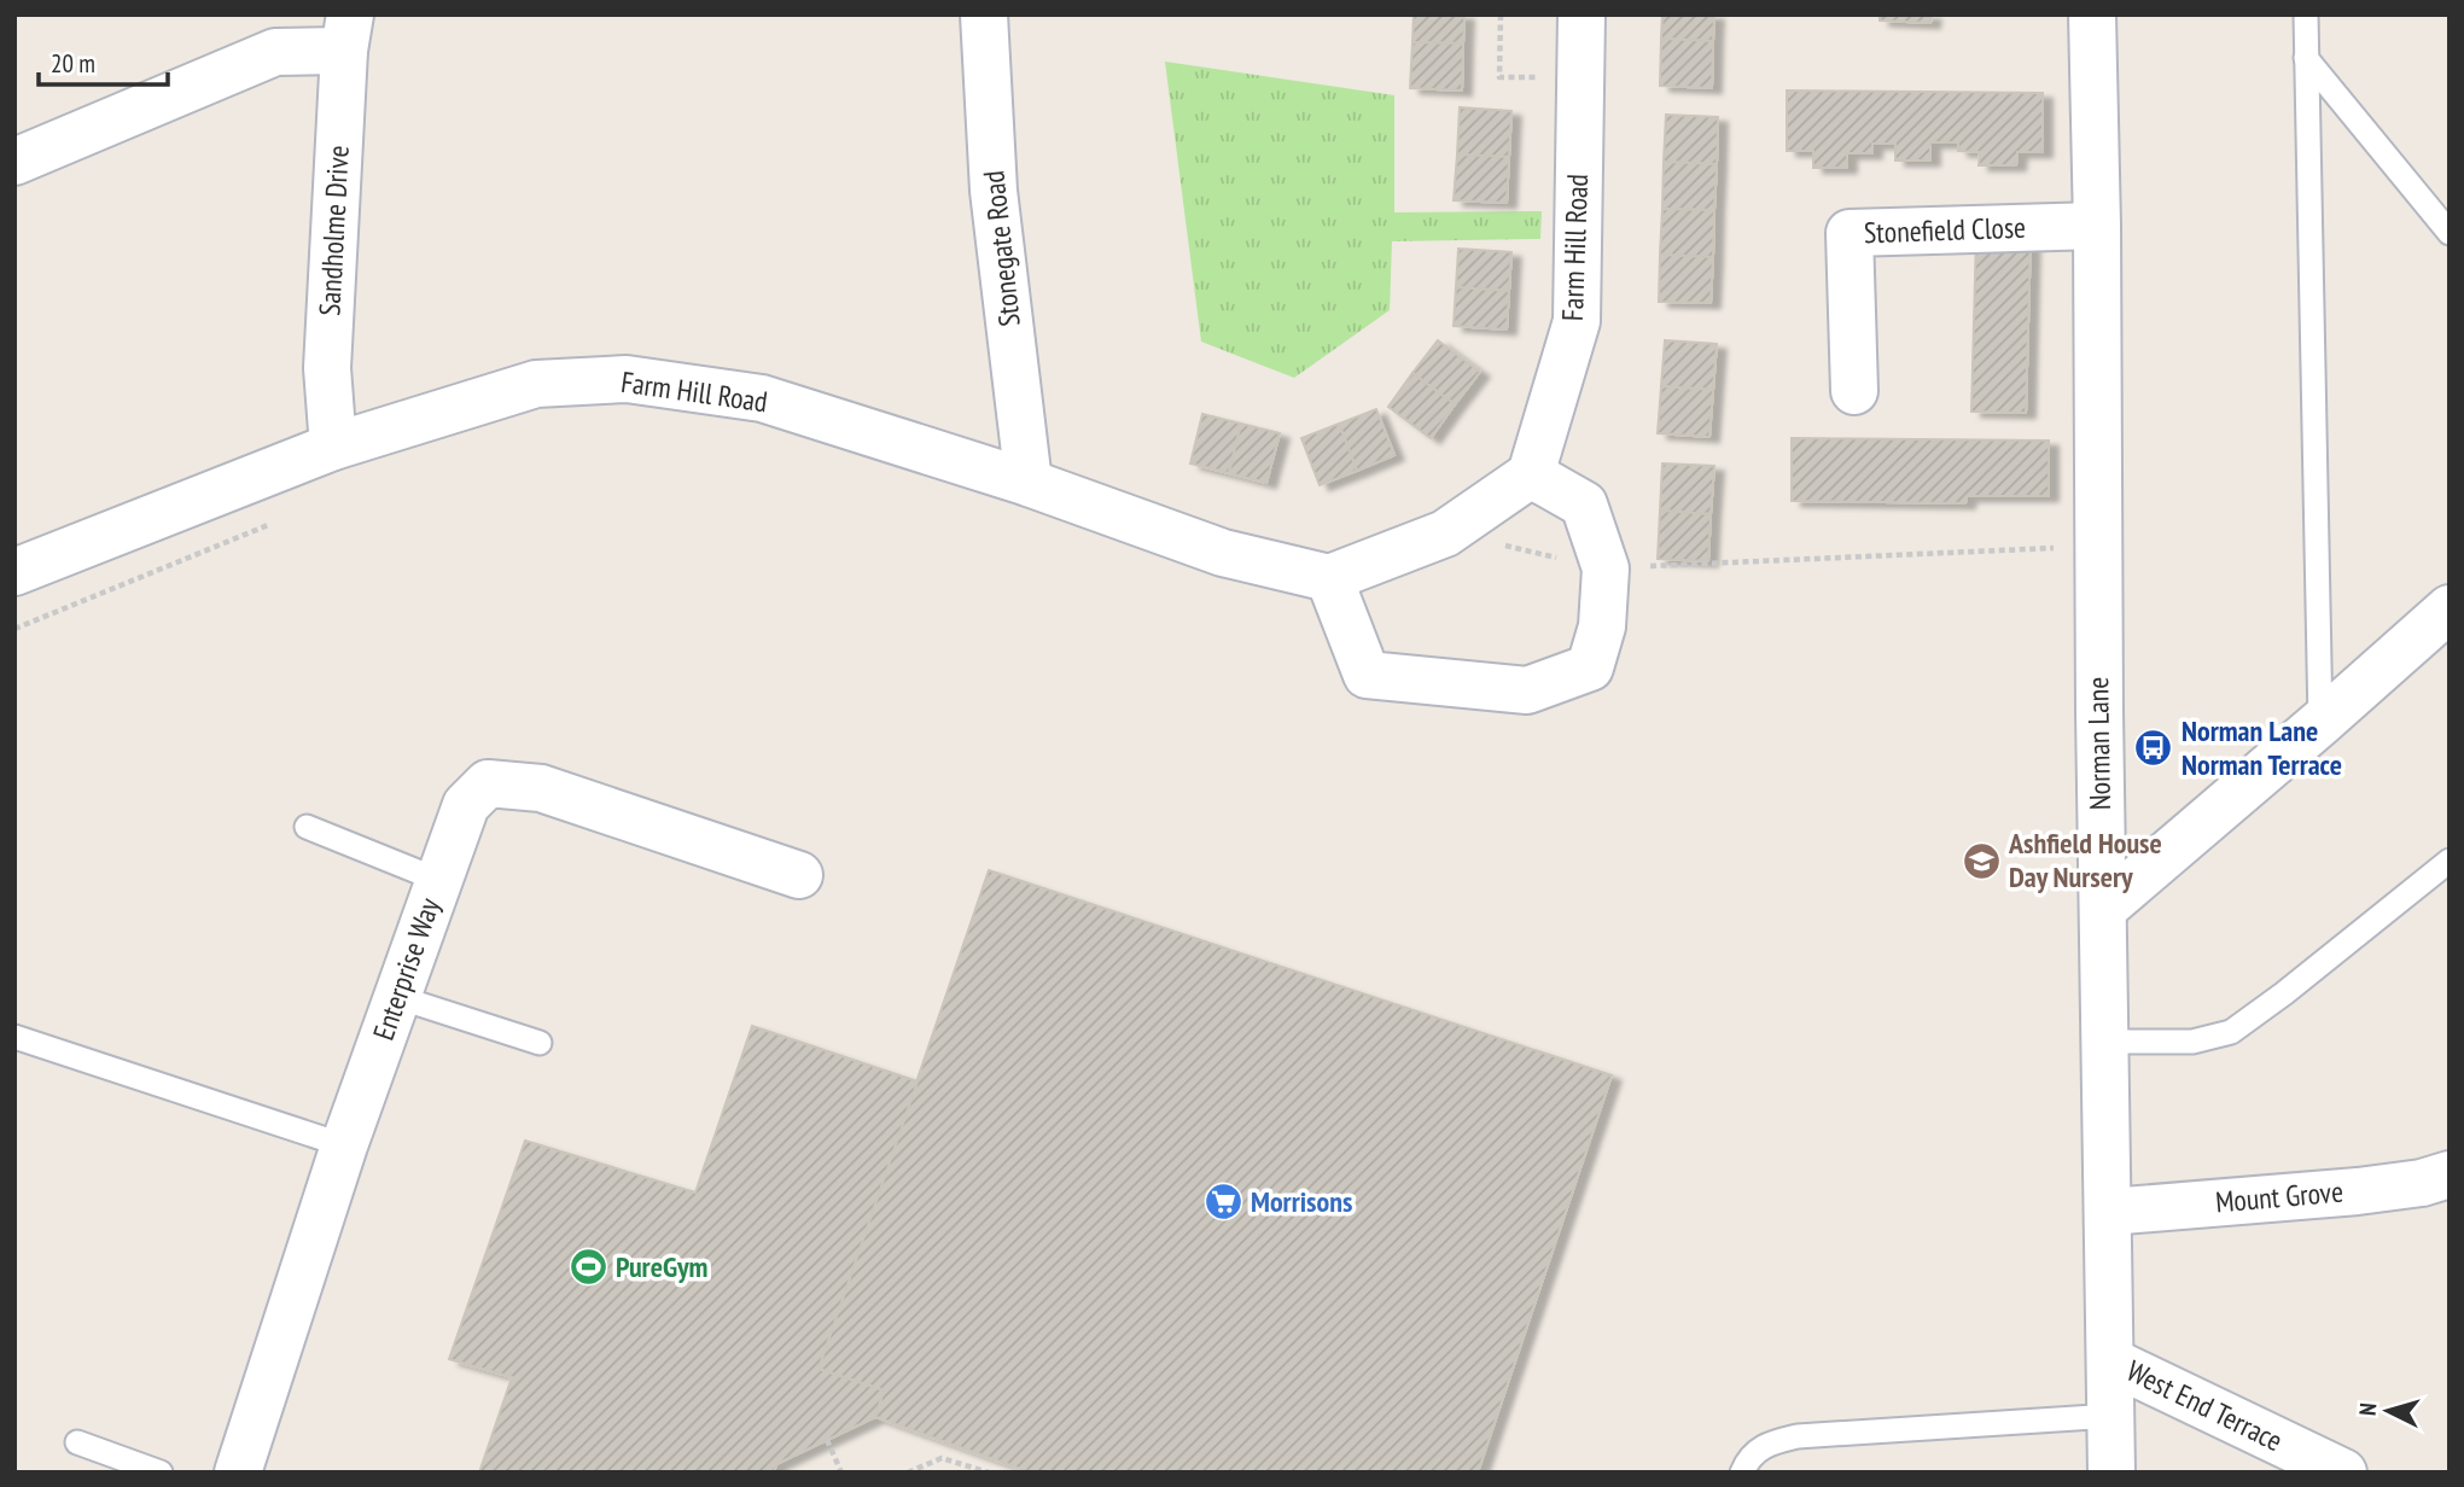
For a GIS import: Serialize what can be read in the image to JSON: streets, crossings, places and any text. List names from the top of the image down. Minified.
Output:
{"streets":{"street":["Sandholme Drive","Stonefield Close","Farm Hill Road","Stonegate Road","Norman Lane","Enterprise Way","Mount Grove","West End Terrace"]},"crossings":[["Sandholme Drive","Farm Hill Road"],["Stonefield Close","Norman Lane"],["Farm Hill Road","Stonegate Road"],["Norman Lane","Mount Grove"],["Norman Lane","West End Terrace"]],"places":{"bus stop":["Norman Lane Norman Terrace"],"school or university":["Ashfield House Day Nursery"],"supermarket":["Morrisons"],"sports":["PureGym"]},"scale_bar":"20 m","north":"left"}
